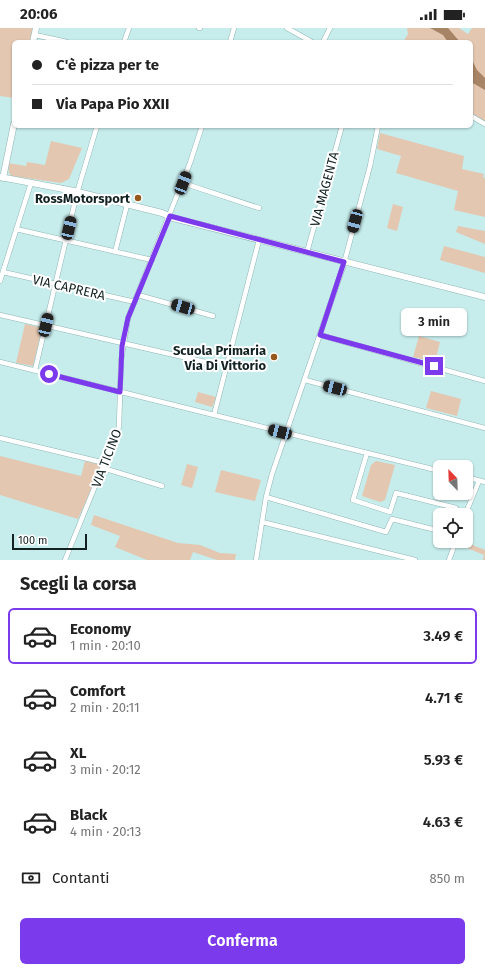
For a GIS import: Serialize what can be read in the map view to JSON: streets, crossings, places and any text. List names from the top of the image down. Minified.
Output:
{"streets":{"street":["VIA MAGENTA","VIA CAPRERA","VIA TICINO"]},"crossings":[["VIA CAPRERA","VIA TICINO"]],"places":["RossMotorsport","Scuola Primaria Via Di Vittorio"],"scale_bar":"100 m","north":"top left","page":{"status":"20:06","banner":["C'è pizza per te","Via Papa Pio XXII"],"bubble":"3 min","scale":"100 m","heading":"Scegli la corsa","list":[{"name":"Economy","note":"1 min · 20:10","value":"3.49 €"},{"name":"Comfort","note":"2 min · 20:11","value":"4.71 €"},{"name":"XL","note":"3 min · 20:12","value":"5.93 €"},{"name":"Black","note":"4 min · 20:13","value":"4.63 €"}],"pay":["Contanti","850 m"],"buttons":"Conferma"}}
